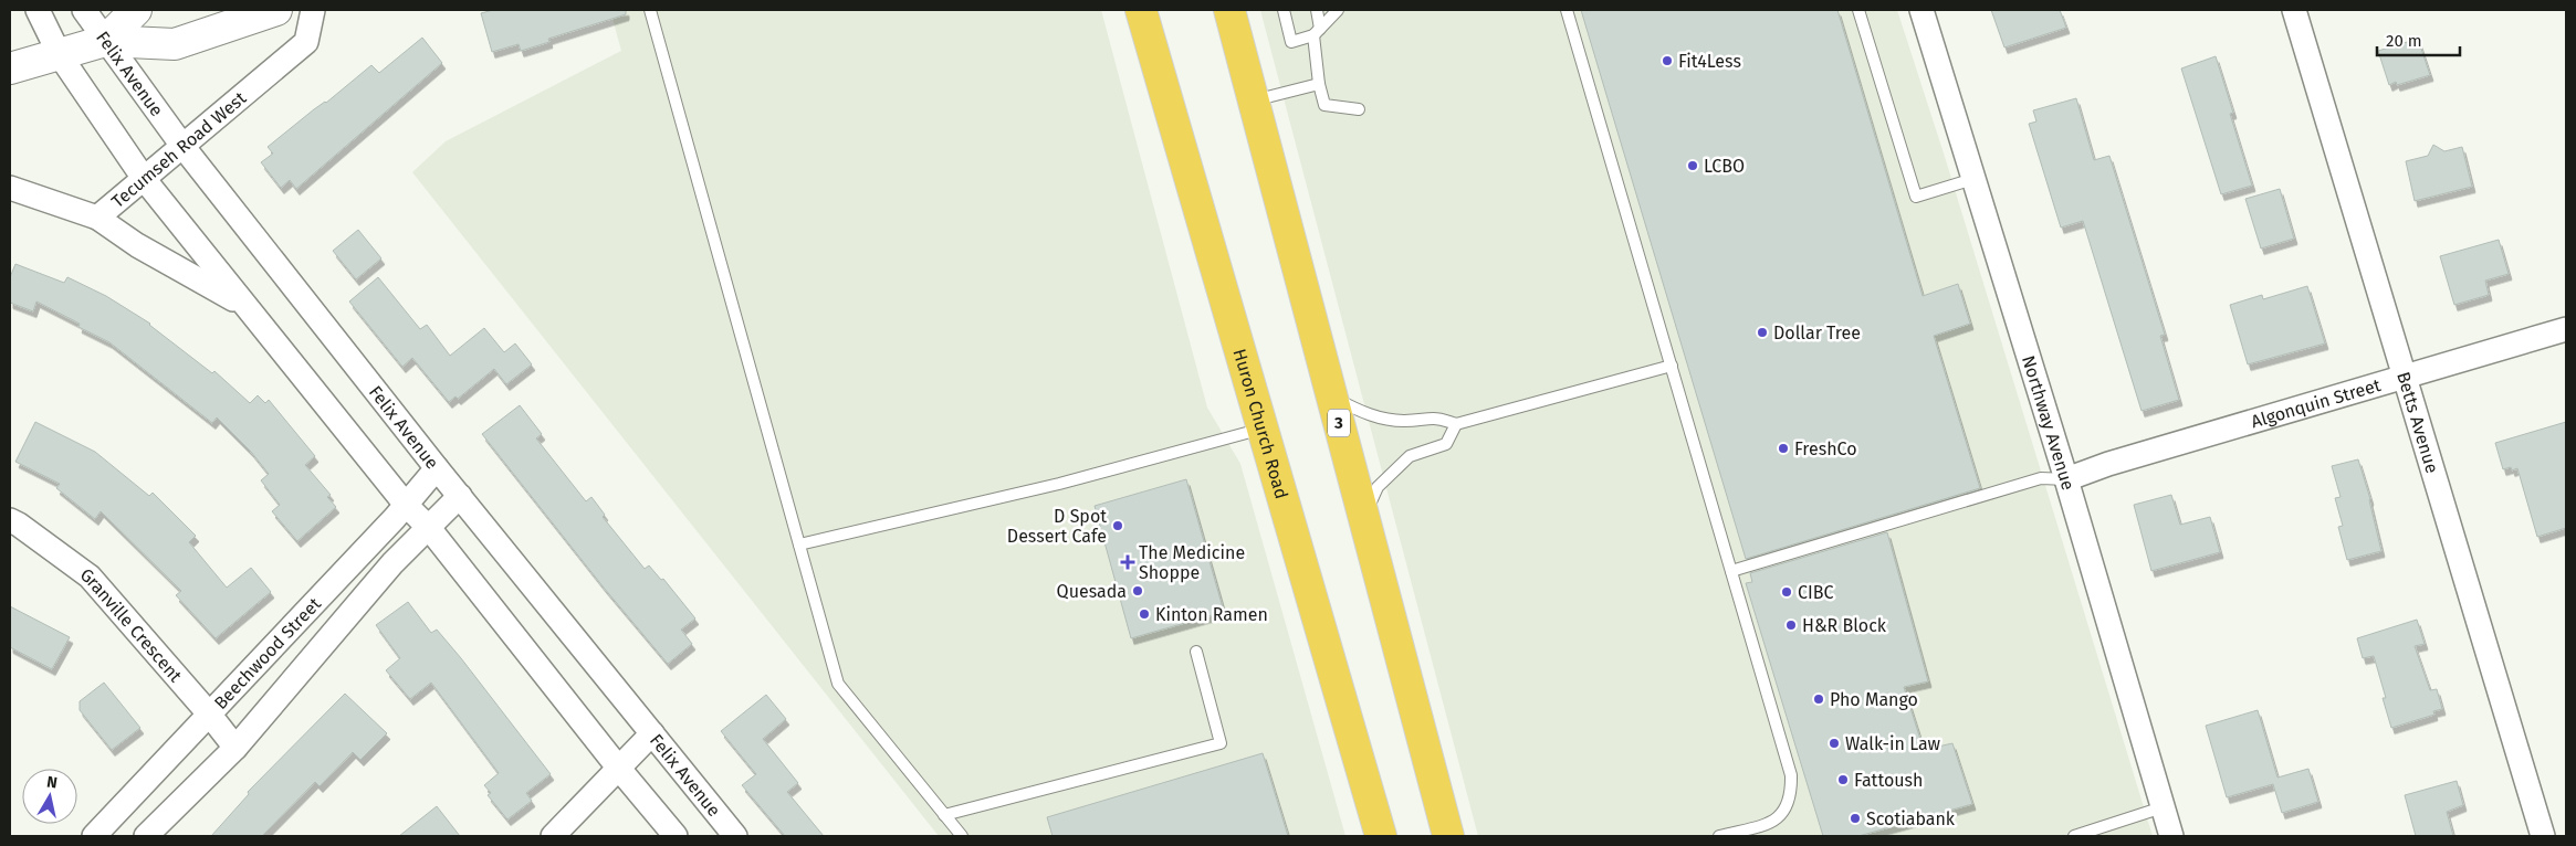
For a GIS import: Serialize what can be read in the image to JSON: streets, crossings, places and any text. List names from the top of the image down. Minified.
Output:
{"streets":{"highway":["Huron Church Road","3"],"street":["Felix Avenue","Tecumseh Road West","Algonquin Street","Northway Avenue","Betts Avenue","Granville Crescent","Beechwood Street"]},"crossings":[["Felix Avenue","Tecumseh Road West"],["Felix Avenue","Beechwood Street"],["Algonquin Street","Northway Avenue"],["Algonquin Street","Betts Avenue"],["Granville Crescent","Beechwood Street"]],"places":{"other":["Fit4Less","LCBO","Dollar Tree","FreshCo","D Spot Dessert Cafe","Quesada","CIBC","Kinton Ramen","H&R Block","Pho Mango","Walk-in Law","Fattoush","Scotiabank"],"health":["The Medicine Shoppe"]},"scale_bar":"20 m","north":"top"}
